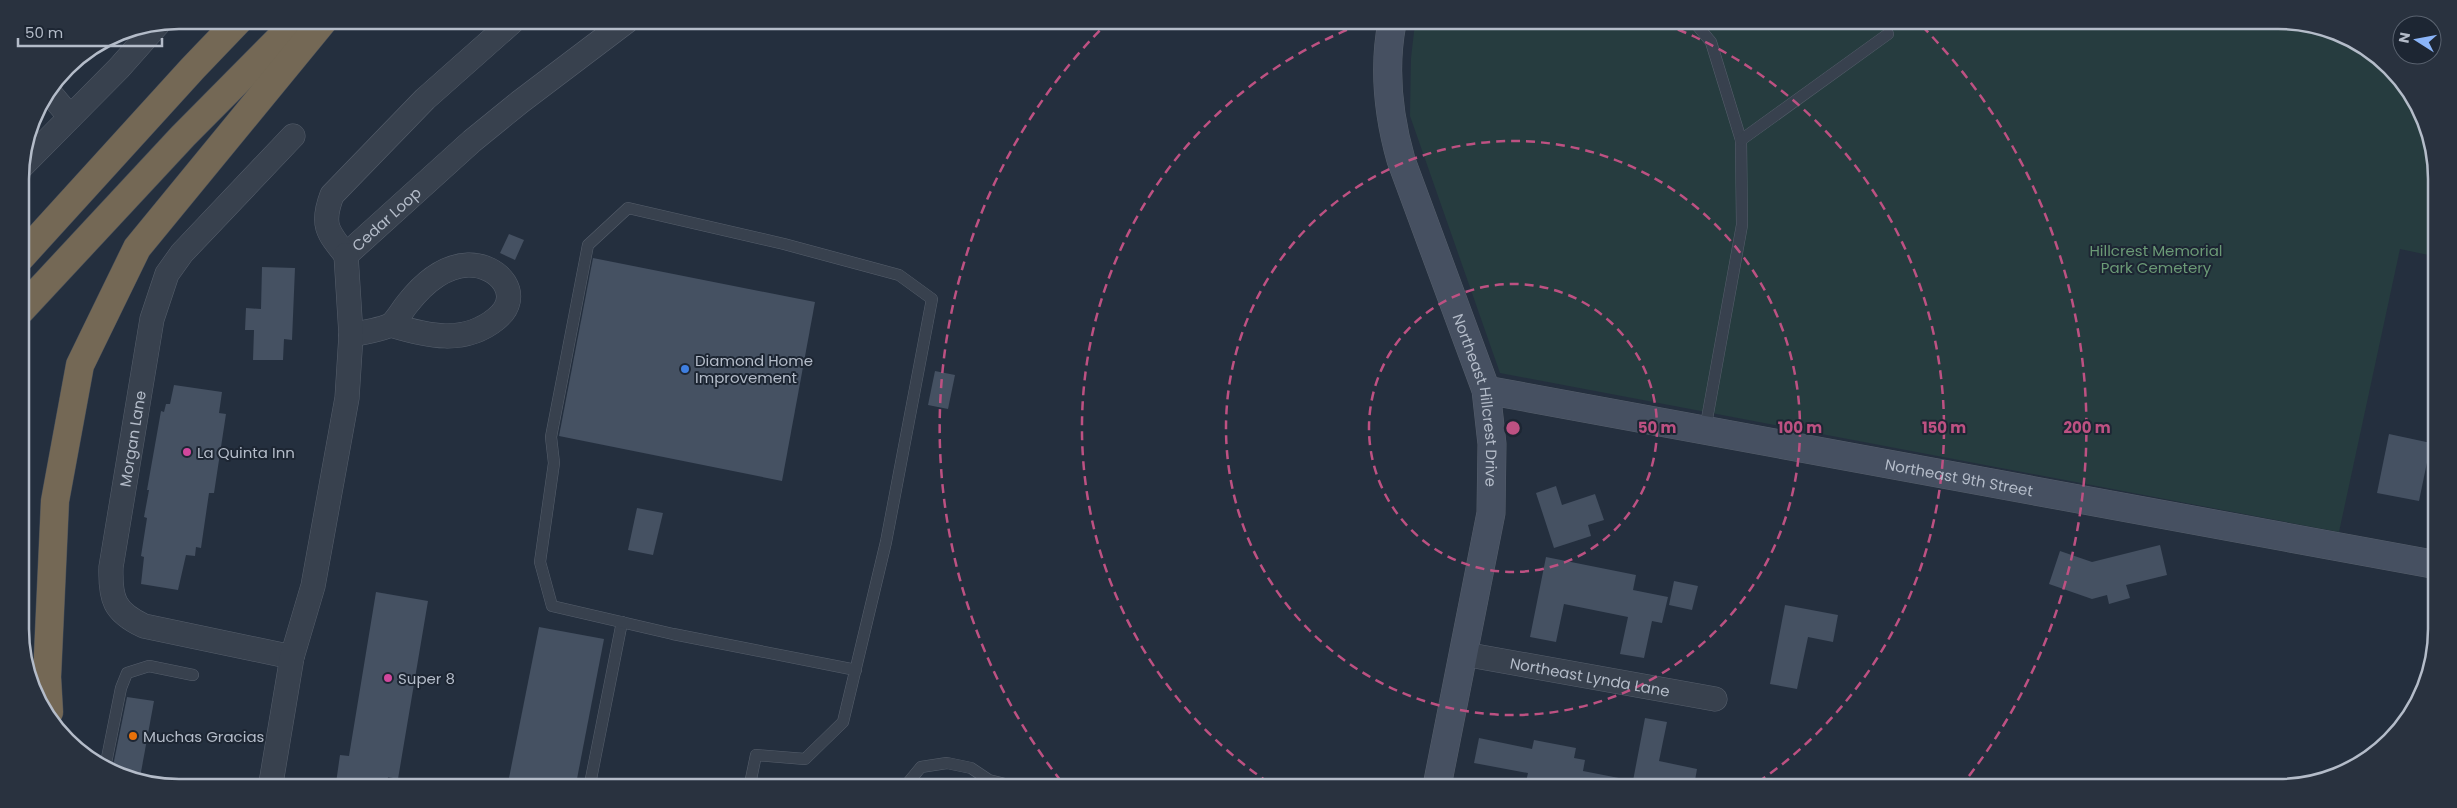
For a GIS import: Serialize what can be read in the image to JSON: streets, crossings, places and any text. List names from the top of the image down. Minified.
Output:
{"streets":{"street":["Cedar Loop","Northeast Hillcrest Drive","Morgan Lane","Northeast 9th Street","Northeast Lynda Lane"]},"crossings":[["Northeast Hillcrest Drive","Northeast 9th Street"],["Northeast Hillcrest Drive","Northeast Lynda Lane"]],"parks":["Hillcrest Memorial Park Cemetery"],"places":["Diamond Home Improvement","La Quinta Inn","Super 8","Muchas Gracias"],"scale_bar":"50 m","north":"left","rings":["50 m","100 m","150 m","200 m"]}
